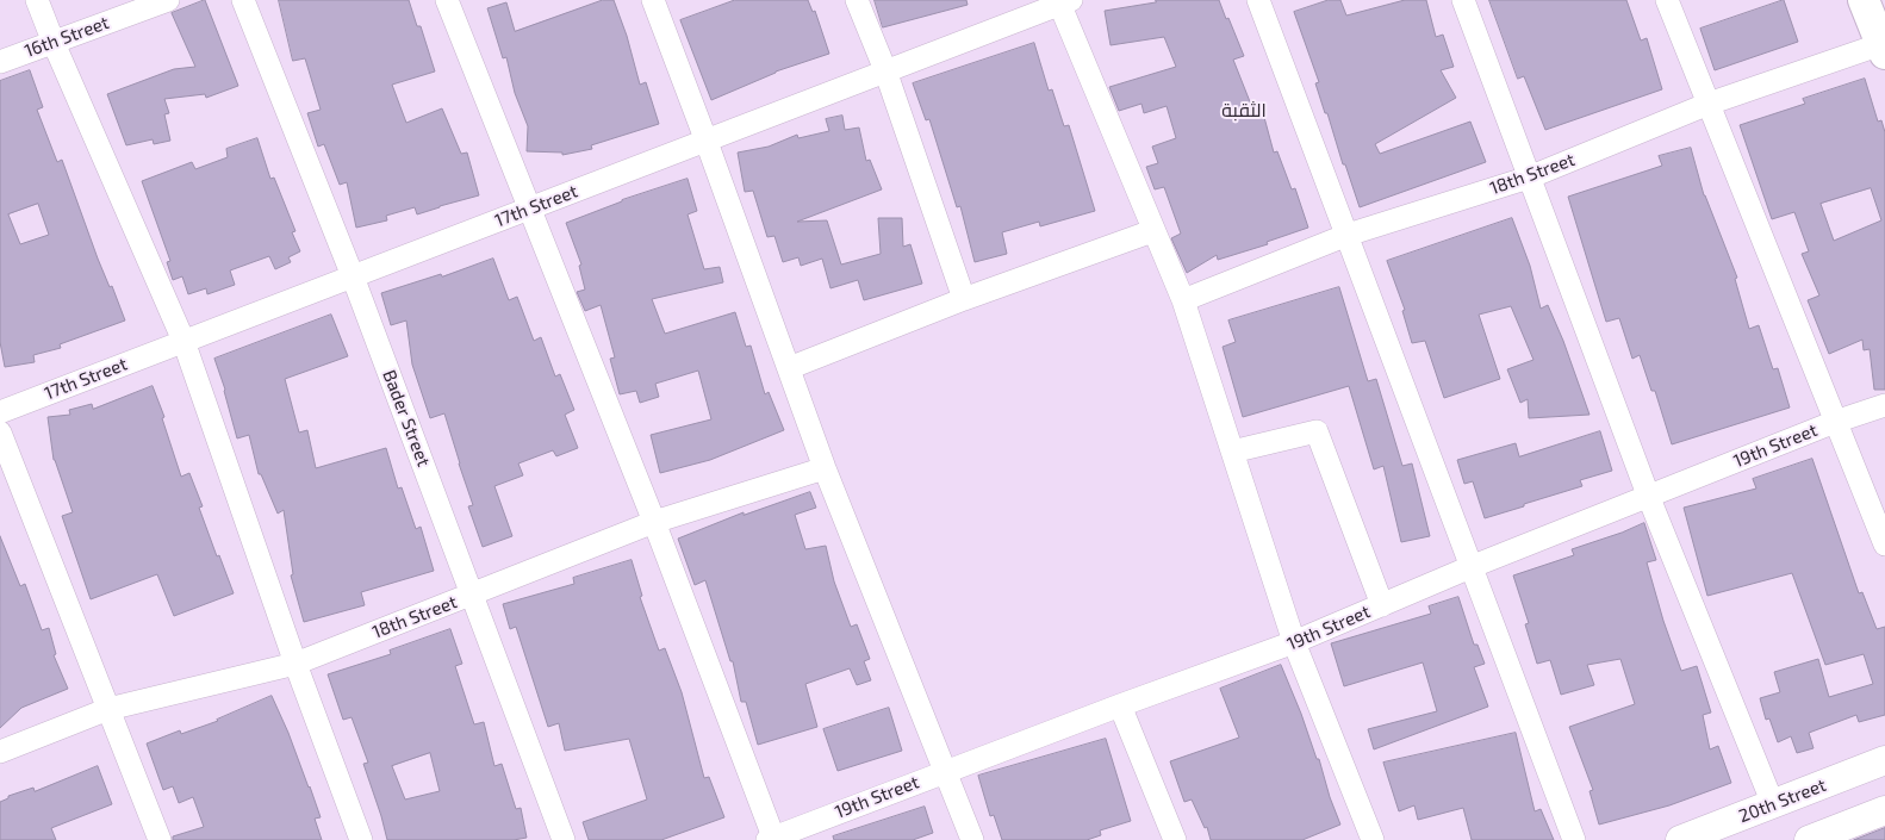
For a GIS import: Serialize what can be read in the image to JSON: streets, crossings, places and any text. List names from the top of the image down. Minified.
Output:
{"streets":{"street":["16th Street","18th Street","17th Street","Bader Street","19th Street","20th Street"]},"crossings":[["18th Street","Bader Street"],["17th Street","Bader Street"]],"districts":["الثقبة"]}
